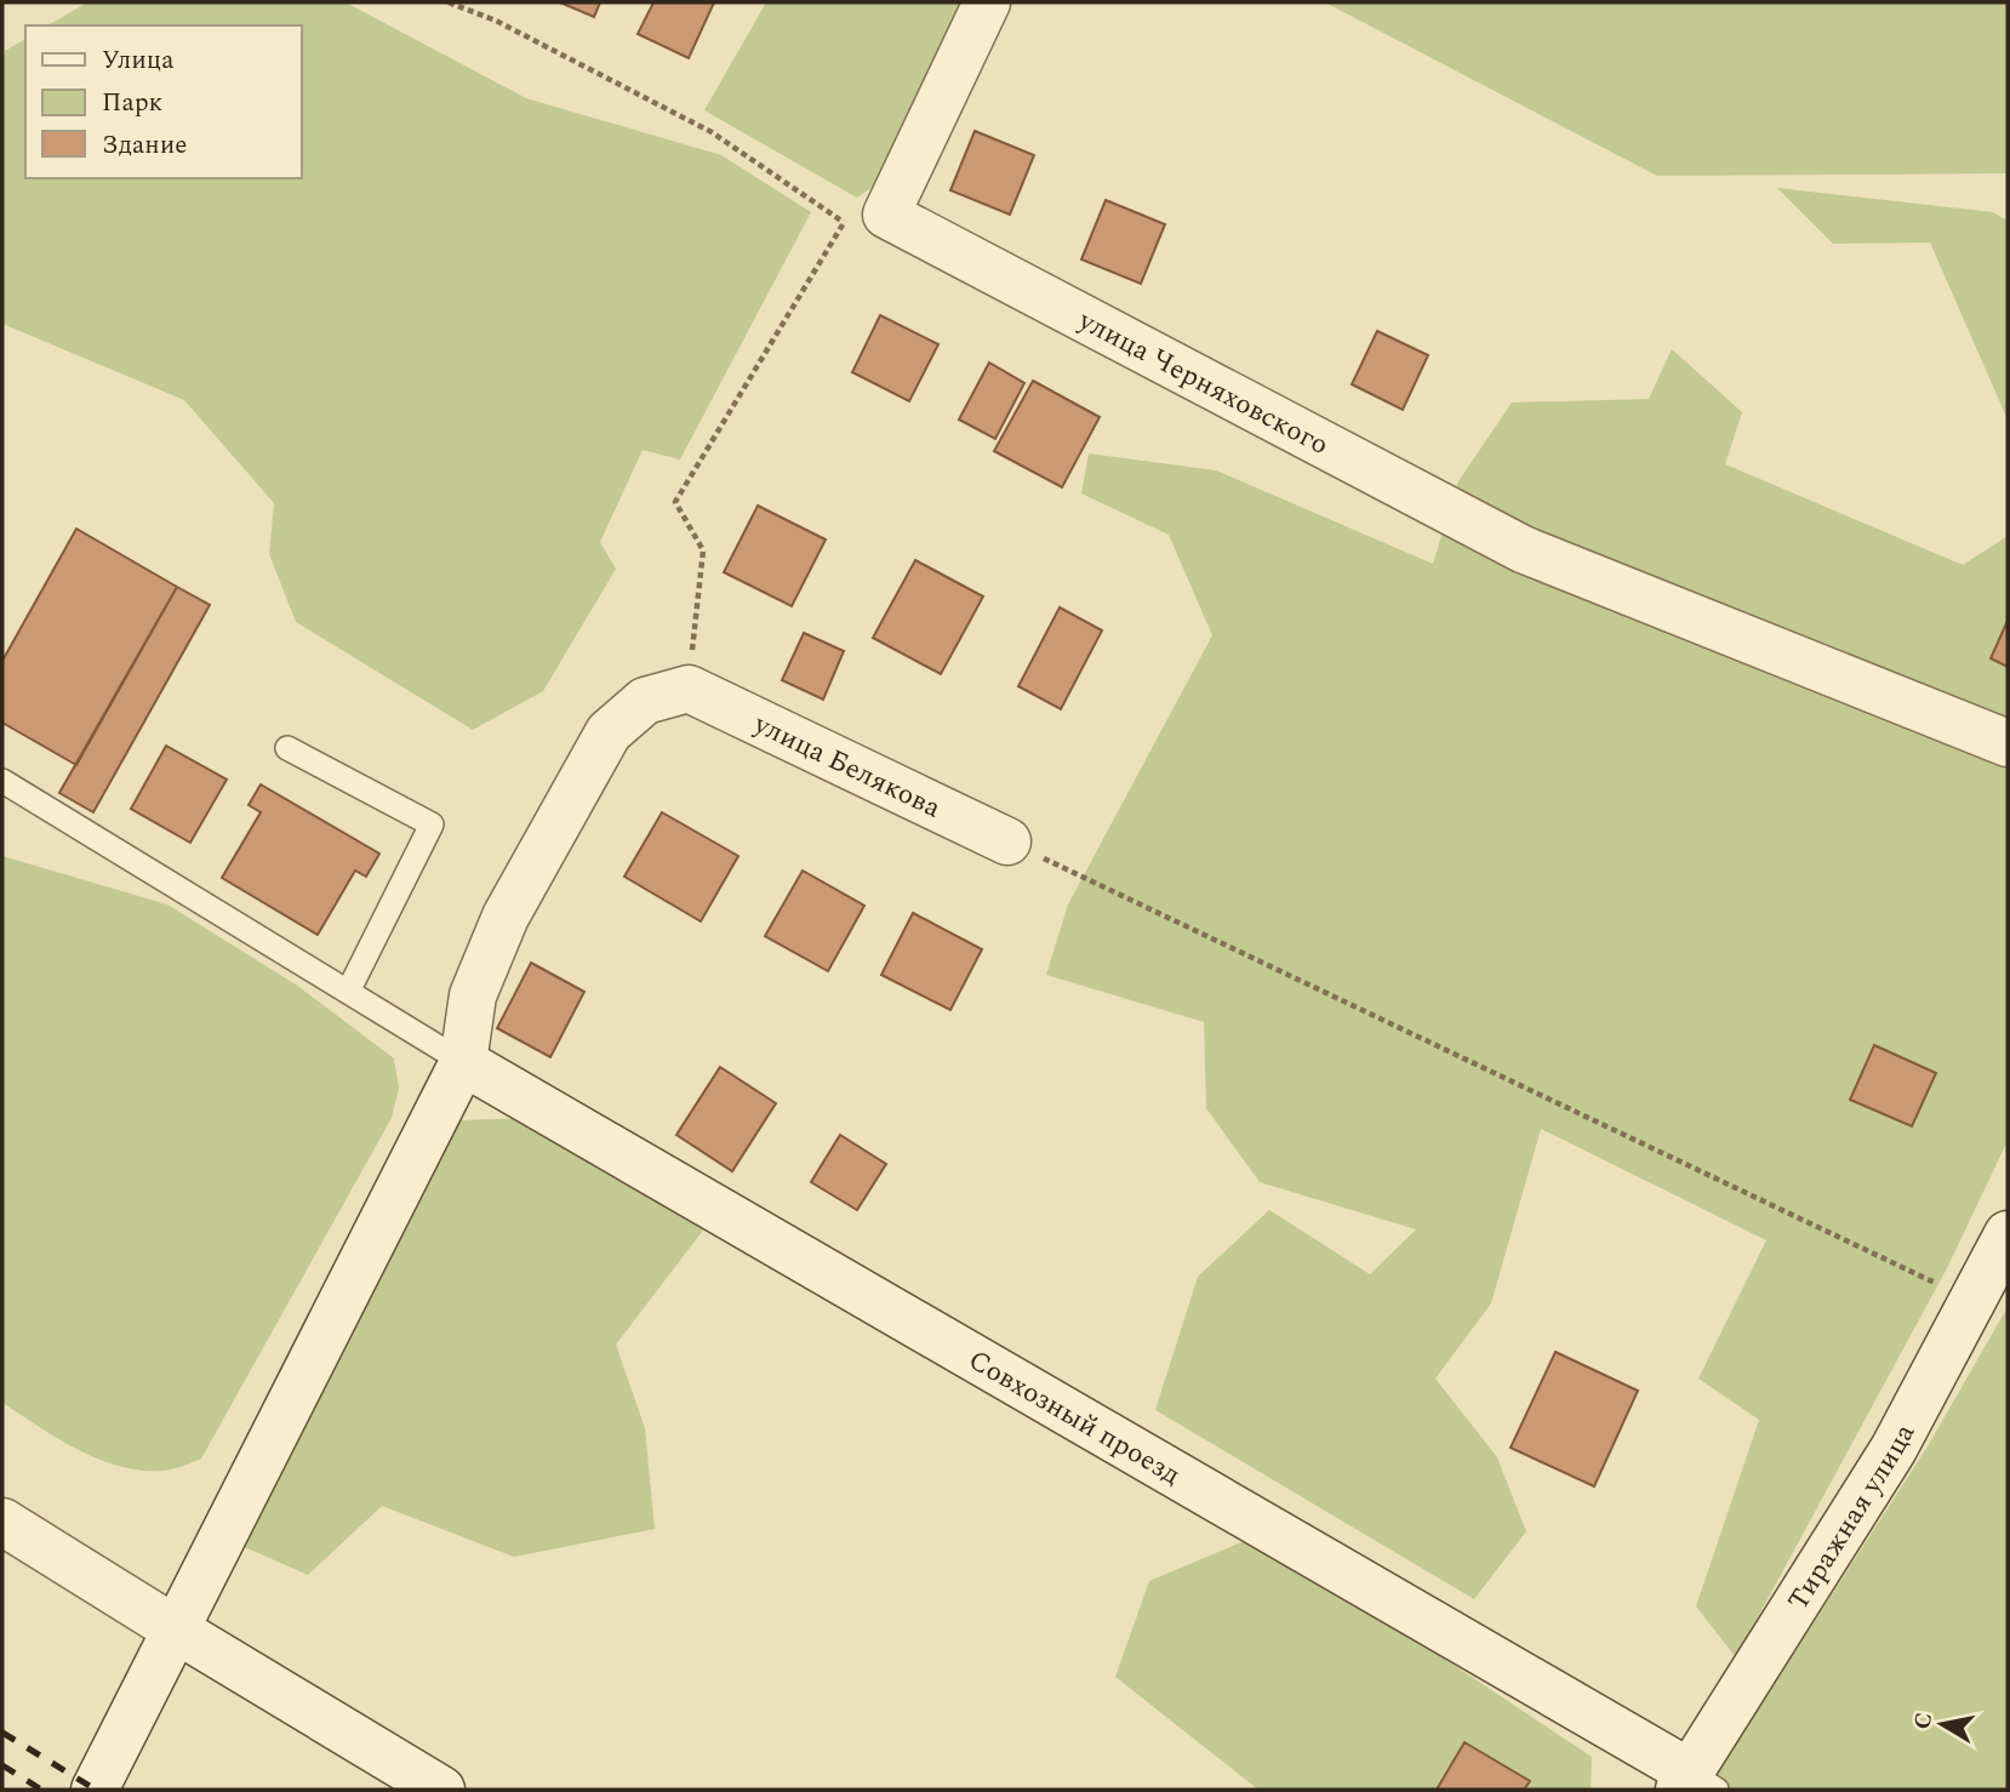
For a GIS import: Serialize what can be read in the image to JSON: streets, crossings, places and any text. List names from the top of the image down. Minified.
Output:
{"streets":{"main road":["улица Черняховского","улица Белякова","Совхозный проезд","Тиражная улица"]},"crossings":[["Совхозный проезд","Тиражная улица"]],"legend":["Улица","Парк","Здание"],"north":"left"}
